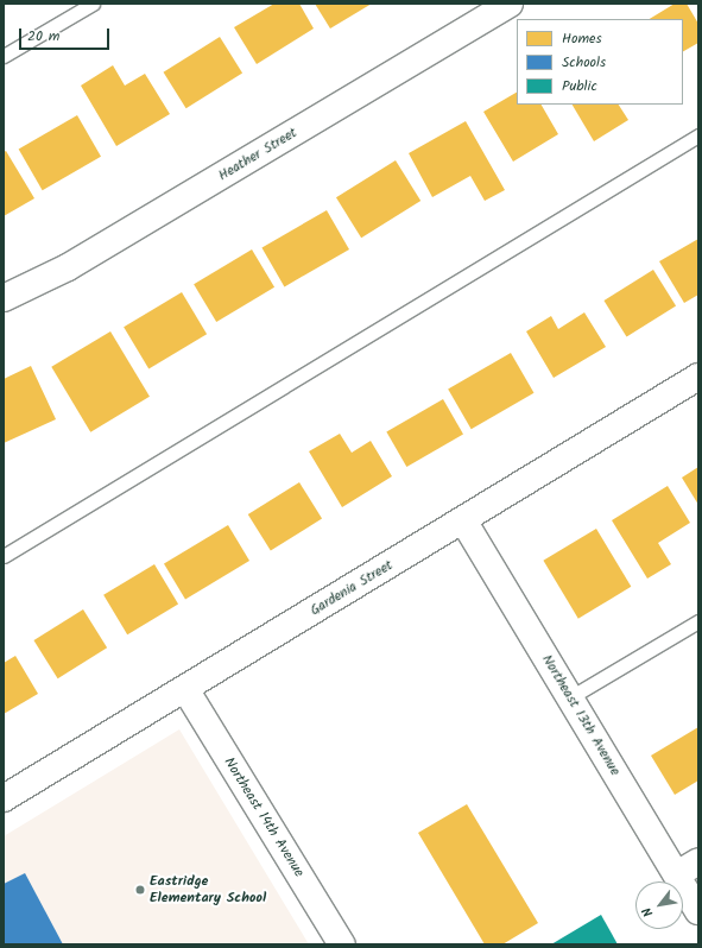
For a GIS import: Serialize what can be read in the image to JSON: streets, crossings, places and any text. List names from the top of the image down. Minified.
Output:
{"streets":{"street":["Heather Street","Gardenia Street","Northeast 13th Avenue","Northeast 14th Avenue"]},"crossings":[["Gardenia Street","Northeast 13th Avenue"],["Gardenia Street","Northeast 14th Avenue"]],"places":["Eastridge Elementary School"],"legend":["Homes","Schools","Public"],"scale_bar":"20 m","north":"bottom left"}
